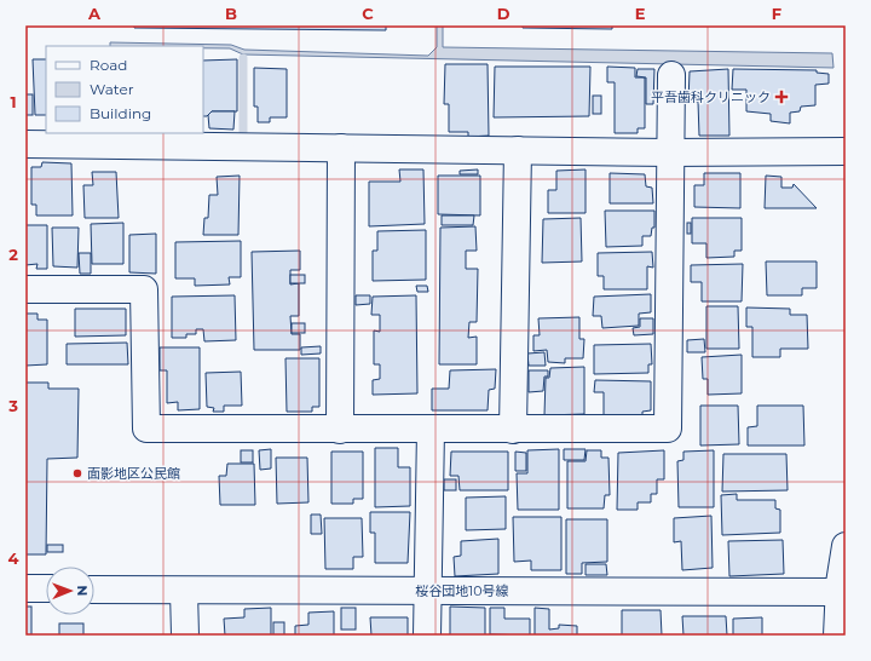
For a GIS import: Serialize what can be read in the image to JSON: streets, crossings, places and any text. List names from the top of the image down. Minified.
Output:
{"streets":{"street":["桜谷団地10号線"]},"places":{"health":["平吾歯科クリニック"],"other":["面影地区公民館"]},"legend":["Road","Water","Building"],"north":"right","grid":{"columns":["A","B","C","D","E","F"],"rows":["1","2","3","4"]}}
